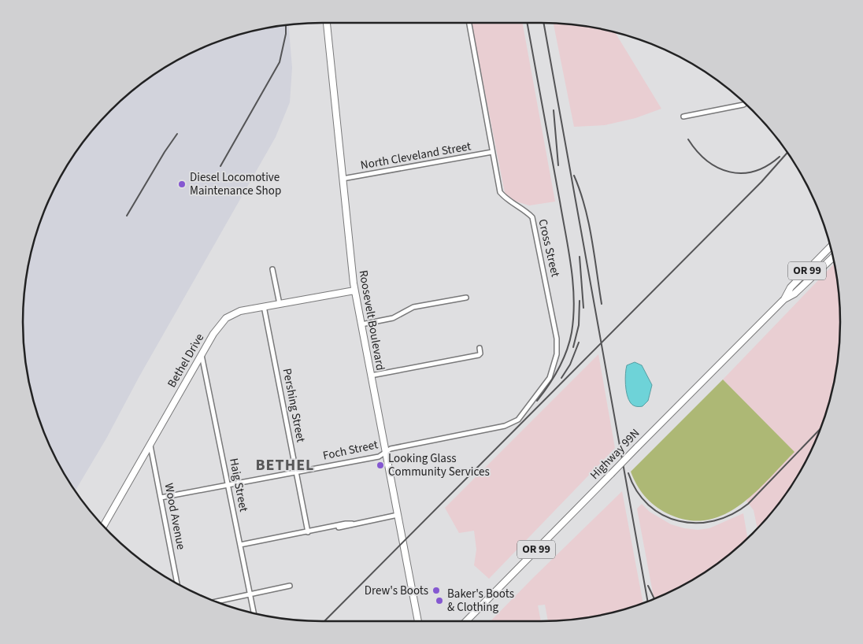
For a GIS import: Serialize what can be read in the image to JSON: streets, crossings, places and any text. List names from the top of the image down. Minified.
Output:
{"streets":{"main road":["OR 99","Roosevelt Boulevard","Bethel Drive","Highway 99N"],"street":["North Cleveland Street","Cross Street","Pershing Street","Foch Street","Haig Street","Wood Avenue"]},"crossings":[["North Cleveland Street","Cross Street"],["North Cleveland Street","Roosevelt Boulevard"],["Cross Street","Foch Street"],["OR 99","Highway 99N"],["Roosevelt Boulevard","Bethel Drive"],["Roosevelt Boulevard","Foch Street"],["Bethel Drive","Pershing Street"],["Bethel Drive","Haig Street"],["Bethel Drive","Wood Avenue"],["Pershing Street","Foch Street"],["Foch Street","Haig Street"],["Foch Street","Wood Avenue"]],"districts":["BETHEL"],"places":["Diesel Locomotive Maintenance Shop","Looking Glass Community Services","Drew's Boots","Baker's Boots & Clothing"]}
